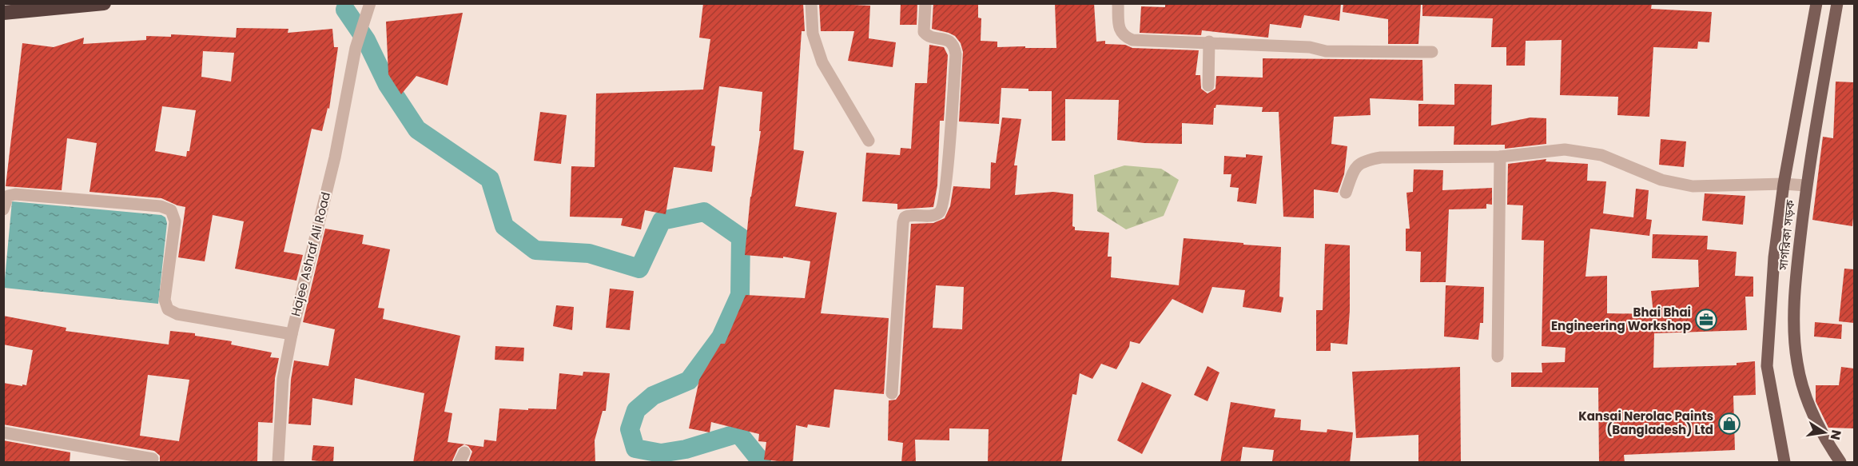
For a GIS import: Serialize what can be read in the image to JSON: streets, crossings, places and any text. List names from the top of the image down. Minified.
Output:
{"streets":{"main road":["সাগরিকা সড়ক"],"street":["Hajee Ashraf Ali Road"]},"places":{"office":["Bhai Bhai Engineering Workshop"],"shop":["Kansai Nerolac Paints (Bangladesh) Ltd"]},"north":"right"}
